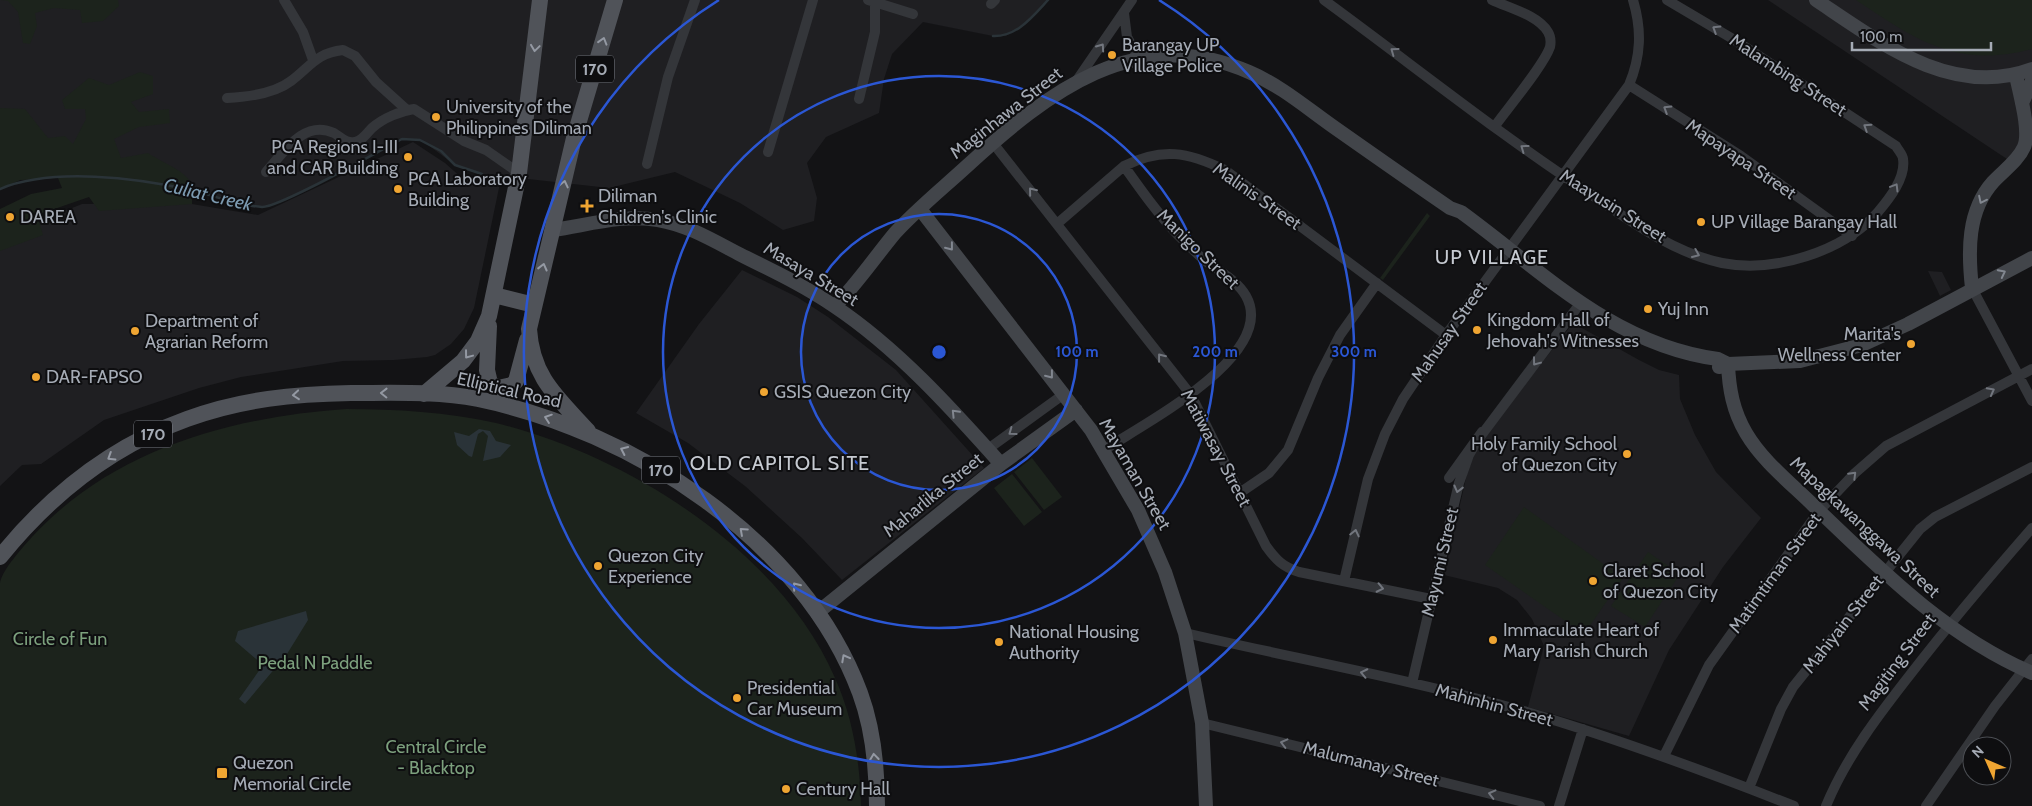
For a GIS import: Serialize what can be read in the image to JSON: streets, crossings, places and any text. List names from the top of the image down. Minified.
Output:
{"streets":{"main road":["170","Elliptical Road"],"street":["Malambing Street","Maginhawa Street","Mapayapa Street","Malinis Street","Maayusin Street","Manigo Street","Masaya Street","Mahusay Street","Matiwasay Street","Mayaman Street","Maharlika Street","Mapagkawanggawa Street","Mayumi Street","Matimtiman Street","Mahiyain Street","Magiting Street","Mahinhin Street","Malumanay Street"]},"crossings":[["170","Masaya Street"],["170","Elliptical Road"],["Malambing Street","Maayusin Street"],["Maginhawa Street","Masaya Street"],["Maginhawa Street","Mahusay Street"],["Maginhawa Street","Matiwasay Street"],["Maginhawa Street","Mayaman Street"],["Maginhawa Street","Mapagkawanggawa Street"],["Maginhawa Street","Mayumi Street"],["Mapayapa Street","Maayusin Street"],["Mapayapa Street","Mahusay Street"],["Malinis Street","Manigo Street"],["Malinis Street","Mahusay Street"],["Malinis Street","Matiwasay Street"],["Maayusin Street","Mahusay Street"],["Manigo Street","Matiwasay Street"],["Manigo Street","Mayaman Street"],["Masaya Street","Maharlika Street"],["Mahusay Street","Matiwasay Street"],["Elliptical Road","Maharlika Street"],["Matiwasay Street","Mayumi Street"],["Mayaman Street","Maharlika Street"],["Mayaman Street","Mahinhin Street"],["Mayaman Street","Malumanay Street"],["Mapagkawanggawa Street","Matimtiman Street"],["Mapagkawanggawa Street","Mahiyain Street"],["Mapagkawanggawa Street","Magiting Street"],["Mayumi Street","Mahinhin Street"],["Matimtiman Street","Mahinhin Street"],["Mahiyain Street","Mahinhin Street"]],"one_way":["Mapayapa Street","Masaya Street","Matimtiman Street","Mahinhin Street","Malumanay Street"],"districts":["UP VILLAGE","OLD CAPITOL SITE"],"water":["Culiat Creek"],"parks":["Circle of Fun","Pedal N Paddle","Central Circle - Blacktop"],"places":{"other":["Barangay UP Village Police","University of the Philippines Diliman","PCA Regions I-III and CAR Building","PCA Laboratory Building","DAREA","UP Village Barangay Hall","Yuj Inn","Kingdom Hall of Jehovah's Witnesses","Department of Agrarian Reform","Marita's Wellness Center","DAR-FAPSO","GSIS Quezon City","Holy Family School of Quezon City","Quezon City Experience","Claret School of Quezon City","Immaculate Heart of Mary Parish Church","National Housing Authority","Presidential Car Museum","Century Hall"],"health":["Diliman Children's Clinic"],"transit":["Quezon Memorial Circle"]},"scale_bar":"100 m","north":"top left","rings":["100 m","200 m","300 m"]}
